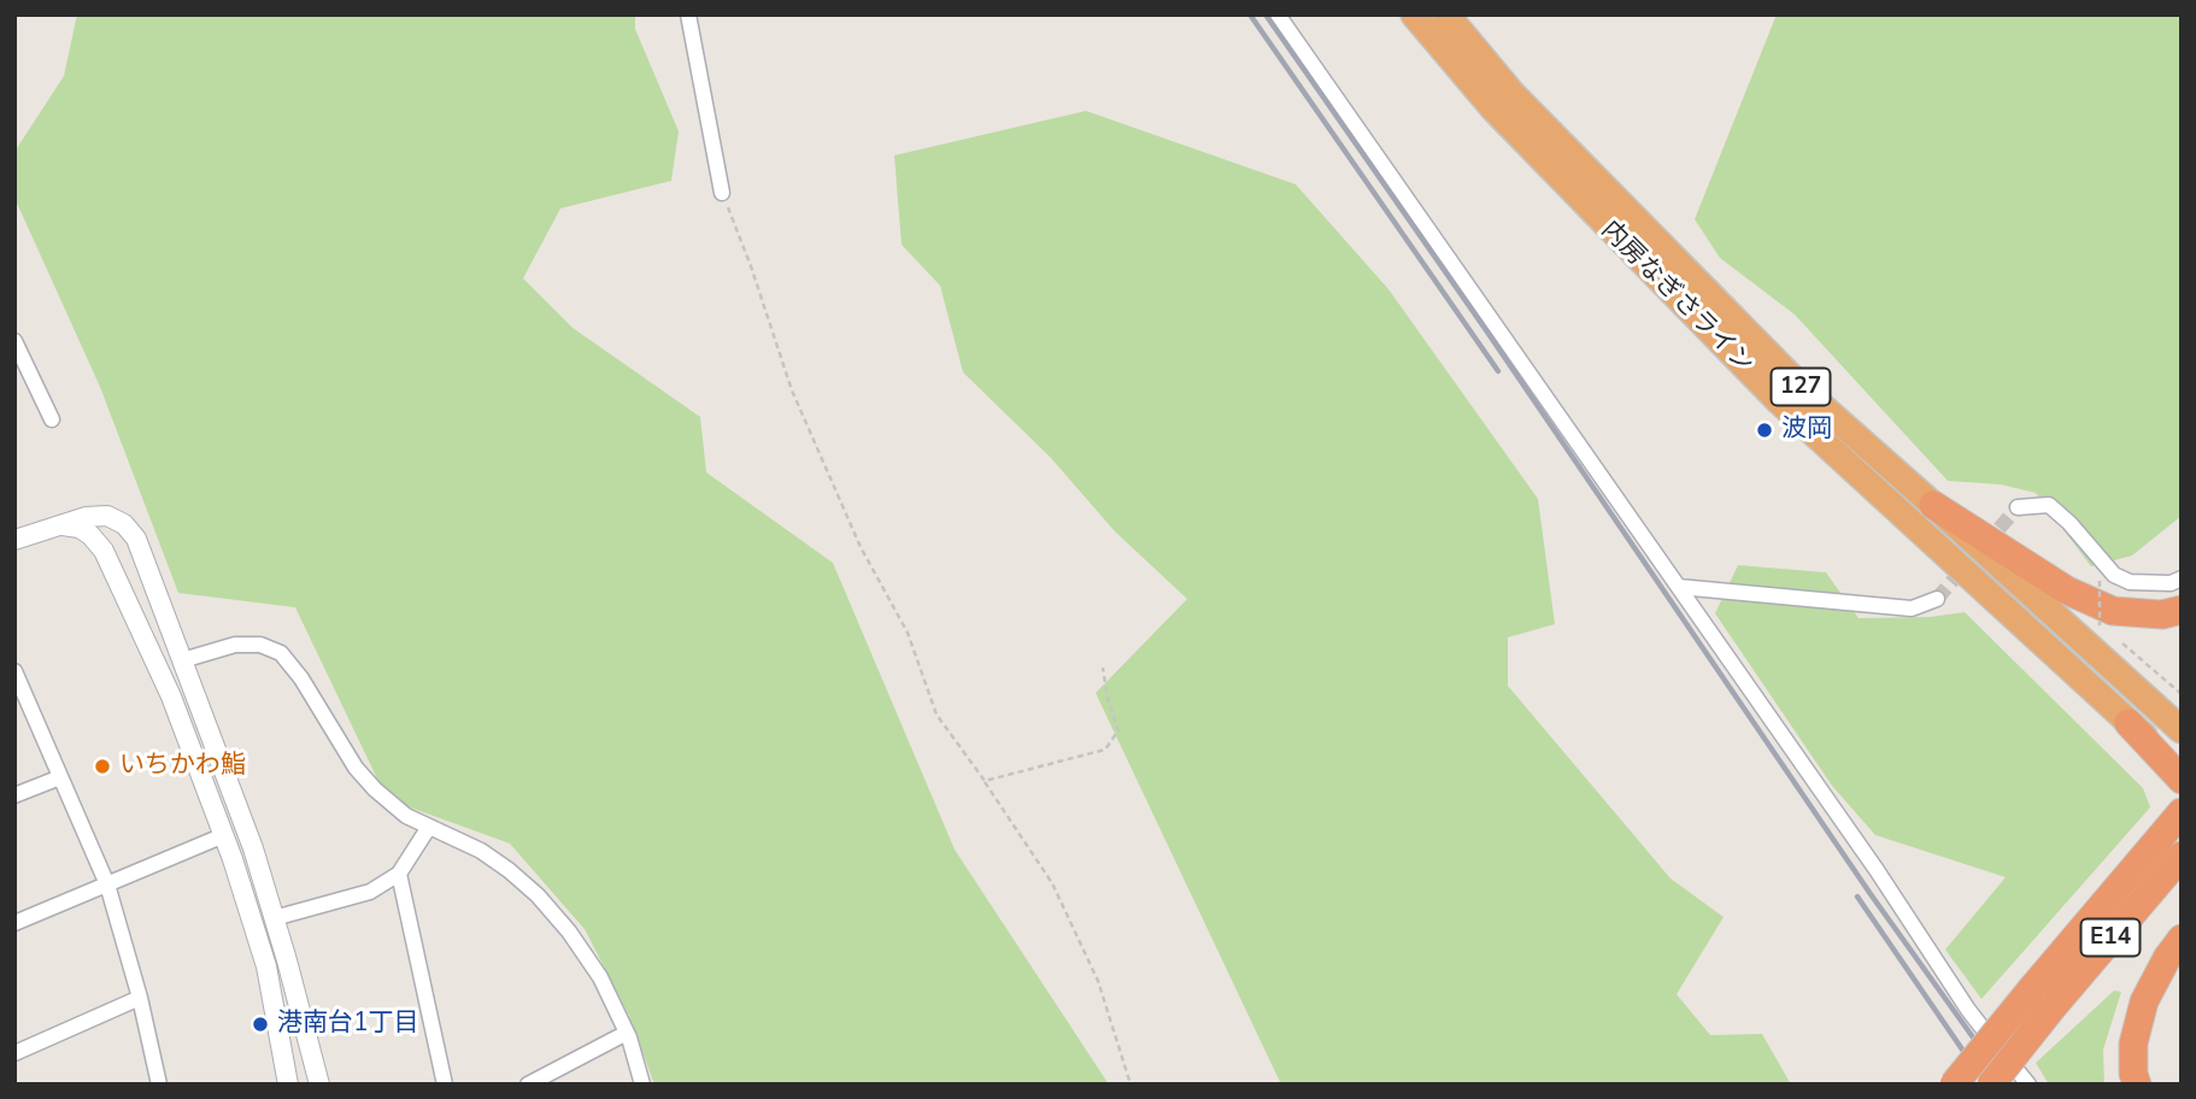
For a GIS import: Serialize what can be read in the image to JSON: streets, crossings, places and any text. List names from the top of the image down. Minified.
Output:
{"streets":{"highway":["内房なぎさライン","127","E14"]},"places":["波岡","いちかわ鮨","港南台1丁目"]}
